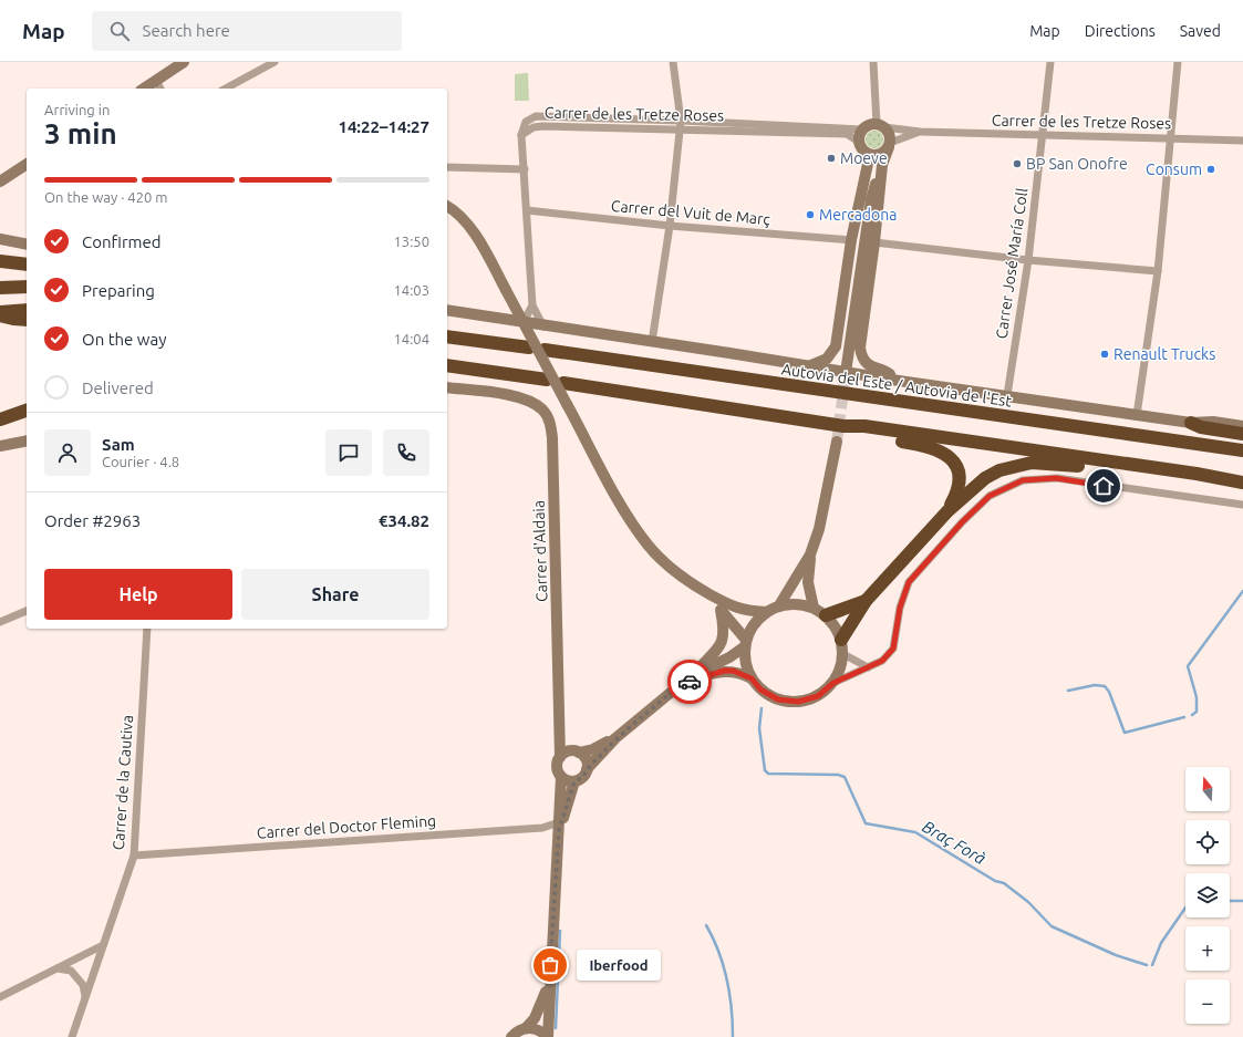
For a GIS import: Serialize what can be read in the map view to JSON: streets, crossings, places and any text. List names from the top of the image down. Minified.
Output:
{"streets":{"highway":["Autovía del Este / Autovia de l'Est"],"street":["Carrer de les Tretze Roses","Carrer del Vuit de Març","Carrer José María Coll","Carrer d'Aldaia","Carrer de la Cautiva","Carrer del Doctor Fleming"]},"crossings":[["Carrer de les Tretze Roses","Carrer José María Coll"],["Carrer de la Cautiva","Carrer del Doctor Fleming"]],"water":["Braç Forà"],"places":["Moeve","BP San Onofre","Consum","Mercadona","Renault Trucks","Iberfood"],"north":"top","page":{"header":"Map","search":"Search here","nav":["Map","Directions","Saved"],"heading":["3 min","Arriving in","14:22–14:27"],"panel":["Sam","Courier · 4.8","Order #2963","€34.82"],"bar":"On the way · 420 m","list":[["Confirmed","13:50"],["Preparing","14:03"],["On the way","14:04"],"Delivered"],"buttons":["Help","Share"],"map_buttons":["+","−"],"bubble":"Iberfood"}}
